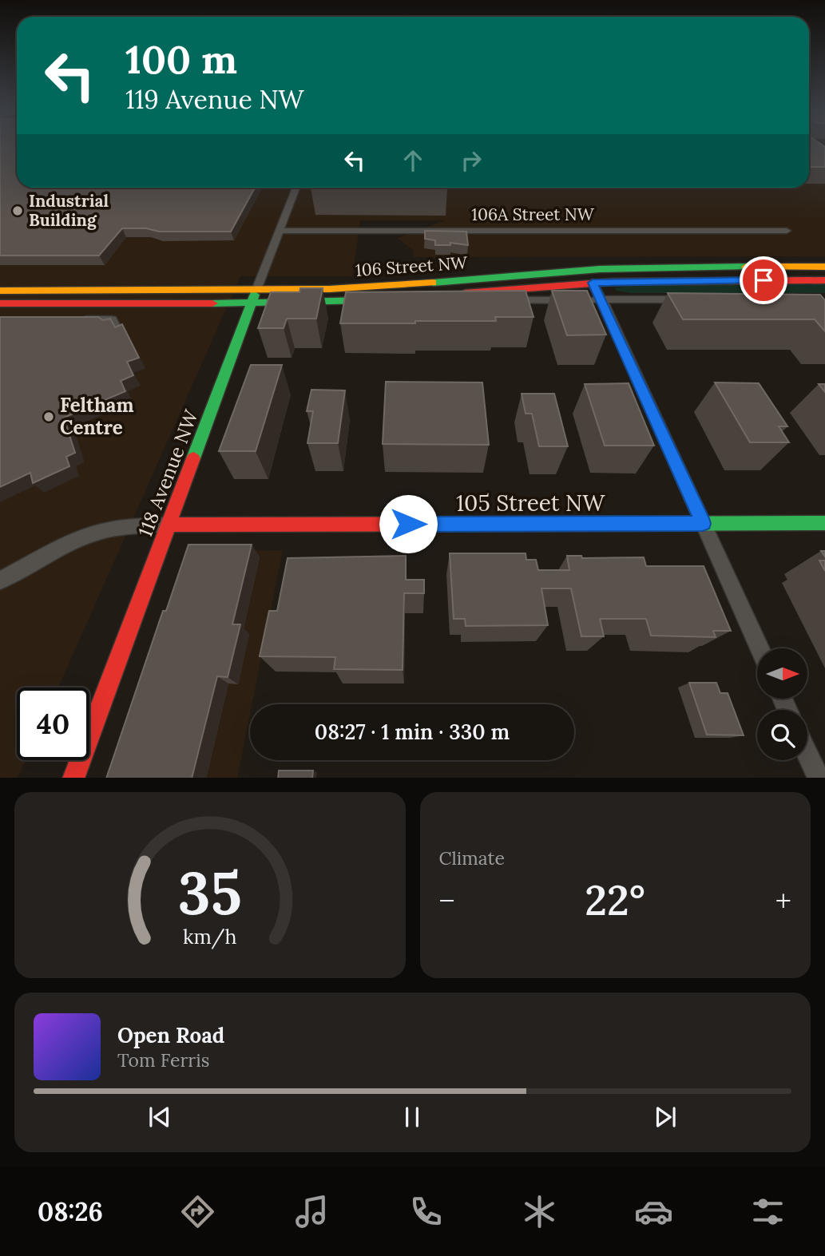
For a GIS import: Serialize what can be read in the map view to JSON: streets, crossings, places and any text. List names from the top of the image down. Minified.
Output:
{"streets":{"main road":["106 Street NW","118 Avenue NW","105 Street NW"],"street":["106A Street NW"]},"crossings":[["106A Street NW","118 Avenue NW"],["106 Street NW","118 Avenue NW"],["118 Avenue NW","105 Street NW"]],"places":["Industrial Building","Feltham Centre"],"north":"right","page":{"turn":["100 m","119 Avenue NW"],"limit":"40","trip":"08:27 · 1 min · 330 m","tile":"Climate","heat":["−","22°","+"],"song":["Open Road","Tom Ferris"],"tabs":"08:26","gauge":["35","km/h"]}}
